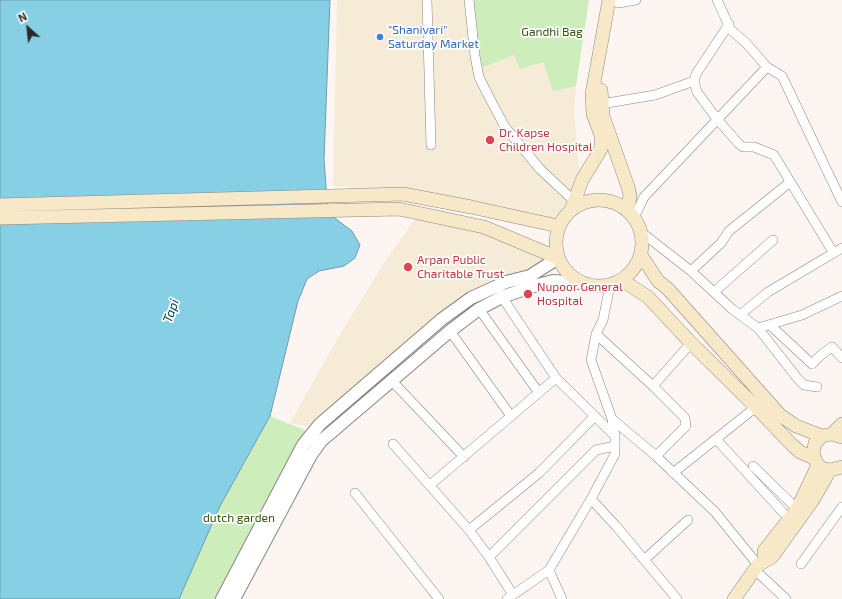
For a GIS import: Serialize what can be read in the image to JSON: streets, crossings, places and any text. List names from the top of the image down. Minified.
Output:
{"water":["Tapi"],"parks":["Gandhi Bag","dutch garden"],"places":["\"Shanivari\" Saturday Market","Dr. Kapse Children Hospital","Arpan Public Charitable Trust","Nupoor General Hospital"],"north":"top left"}
